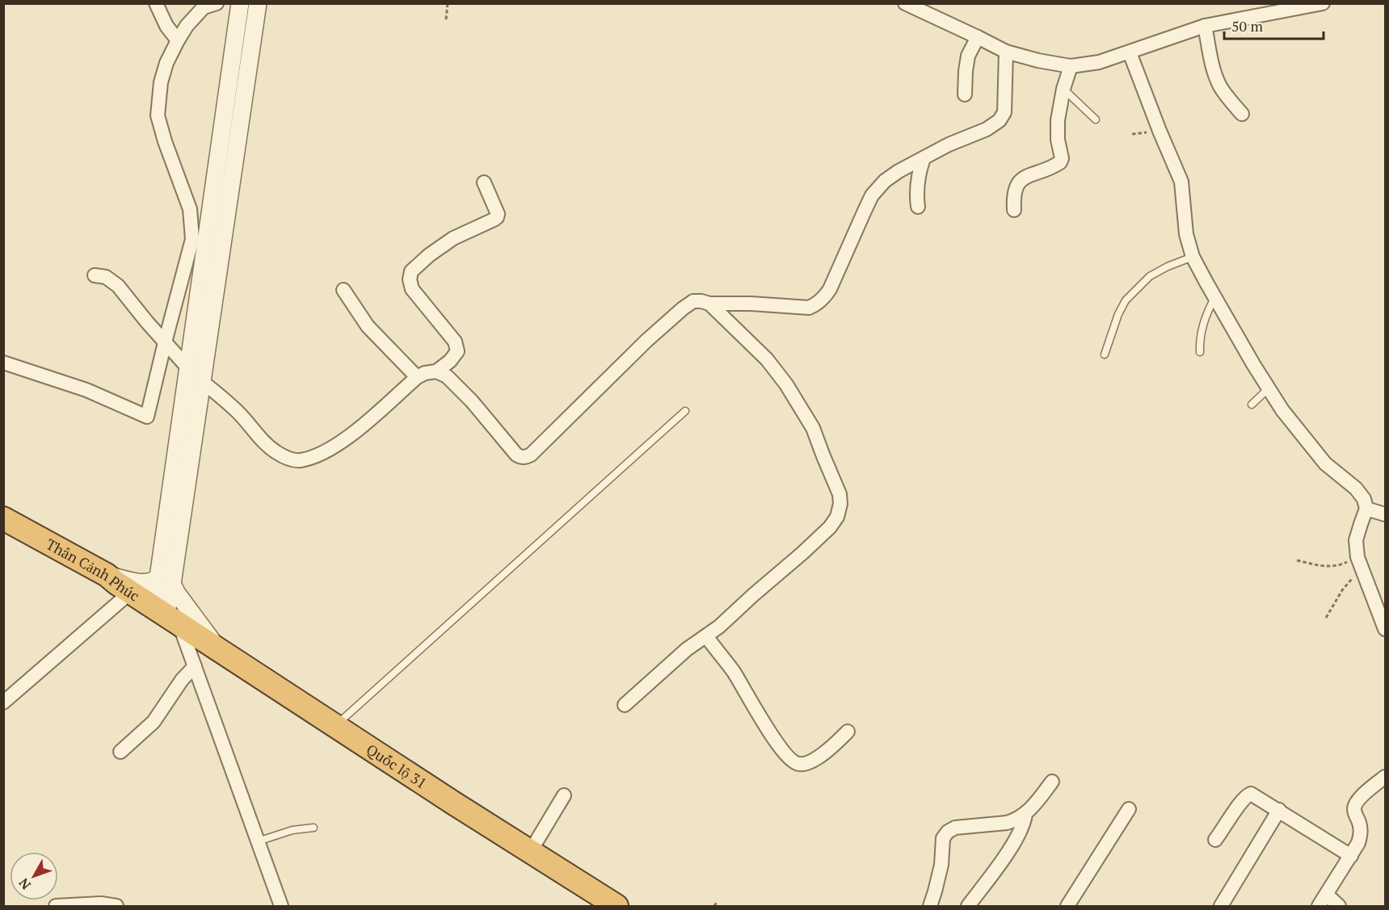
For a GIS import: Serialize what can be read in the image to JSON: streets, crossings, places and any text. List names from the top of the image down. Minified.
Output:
{"streets":{"highway":["Thân Cảnh Phúc","Quốc lộ 31"]},"crossings":[["Thân Cảnh Phúc","Quốc lộ 31"]],"scale_bar":"50 m","north":"bottom left"}
